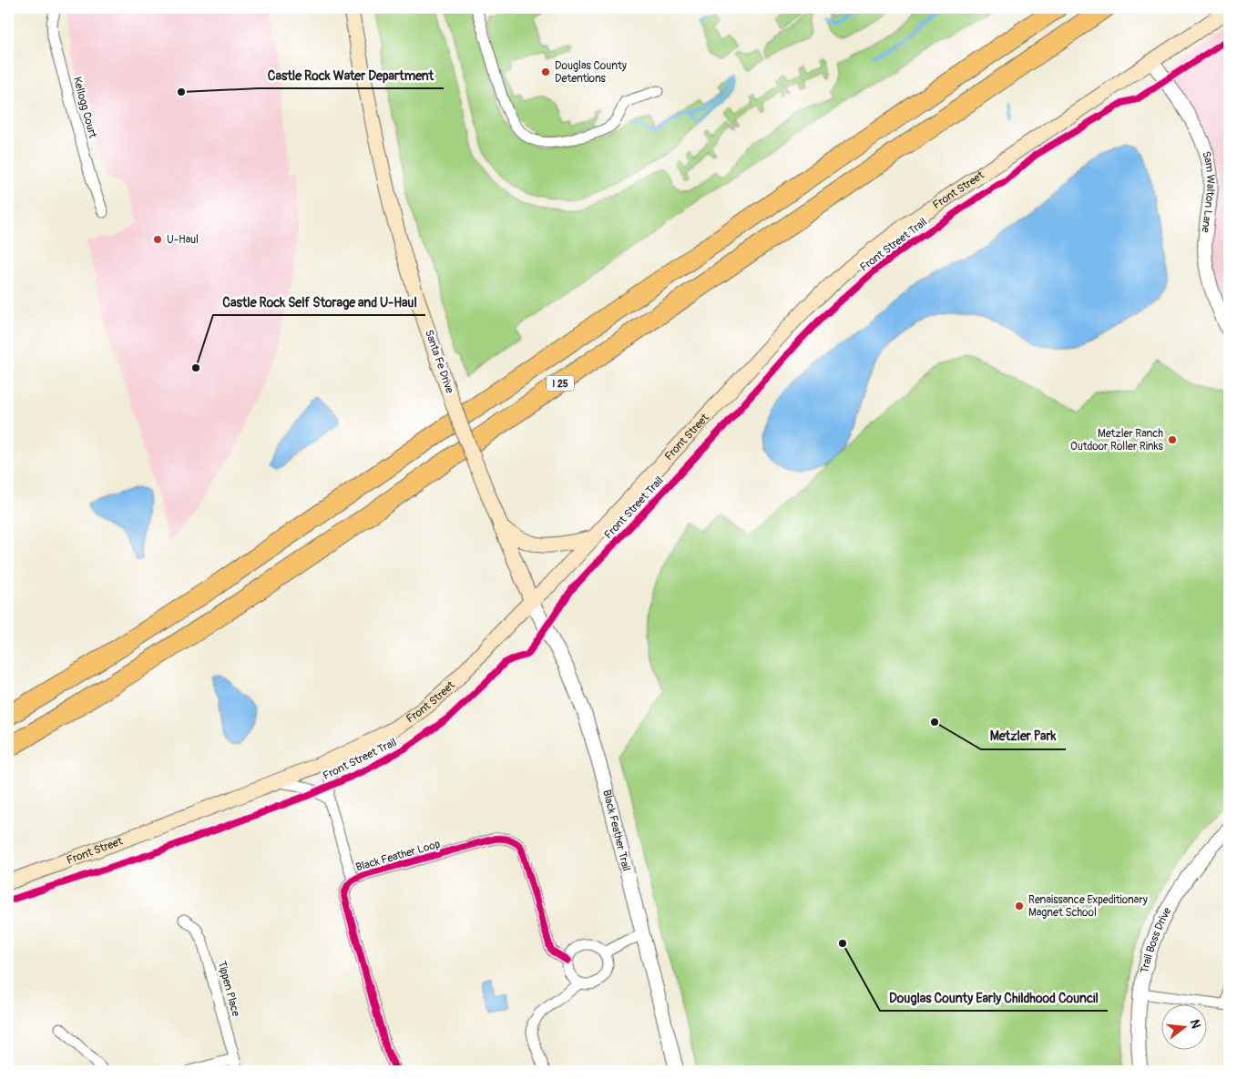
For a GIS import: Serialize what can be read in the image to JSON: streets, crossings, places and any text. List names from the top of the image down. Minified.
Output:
{"streets":{"highway":["I 25"],"main road":["Front Street","Santa Fe Drive"],"street":["Kellogg Court","Sam Walton Lane","Black Feather Trail","Black Feather Loop","Trail Boss Drive","Tippen Place"],"cycle path":["Front Street Trail"]},"crossings":[["Front Street","Sam Walton Lane"],["Front Street","Santa Fe Drive"],["Front Street","Black Feather Trail"],["Santa Fe Drive","Black Feather Trail"]],"places":["Douglas County Detentions","Castle Rock Water Department","U-Haul","Castle Rock Self Storage and U-Haul","Metzler Ranch Outdoor Roller Rinks","Metzler Park","Renaissance Expeditionary Magnet School","Douglas County Early Childhood Council"],"north":"right"}
